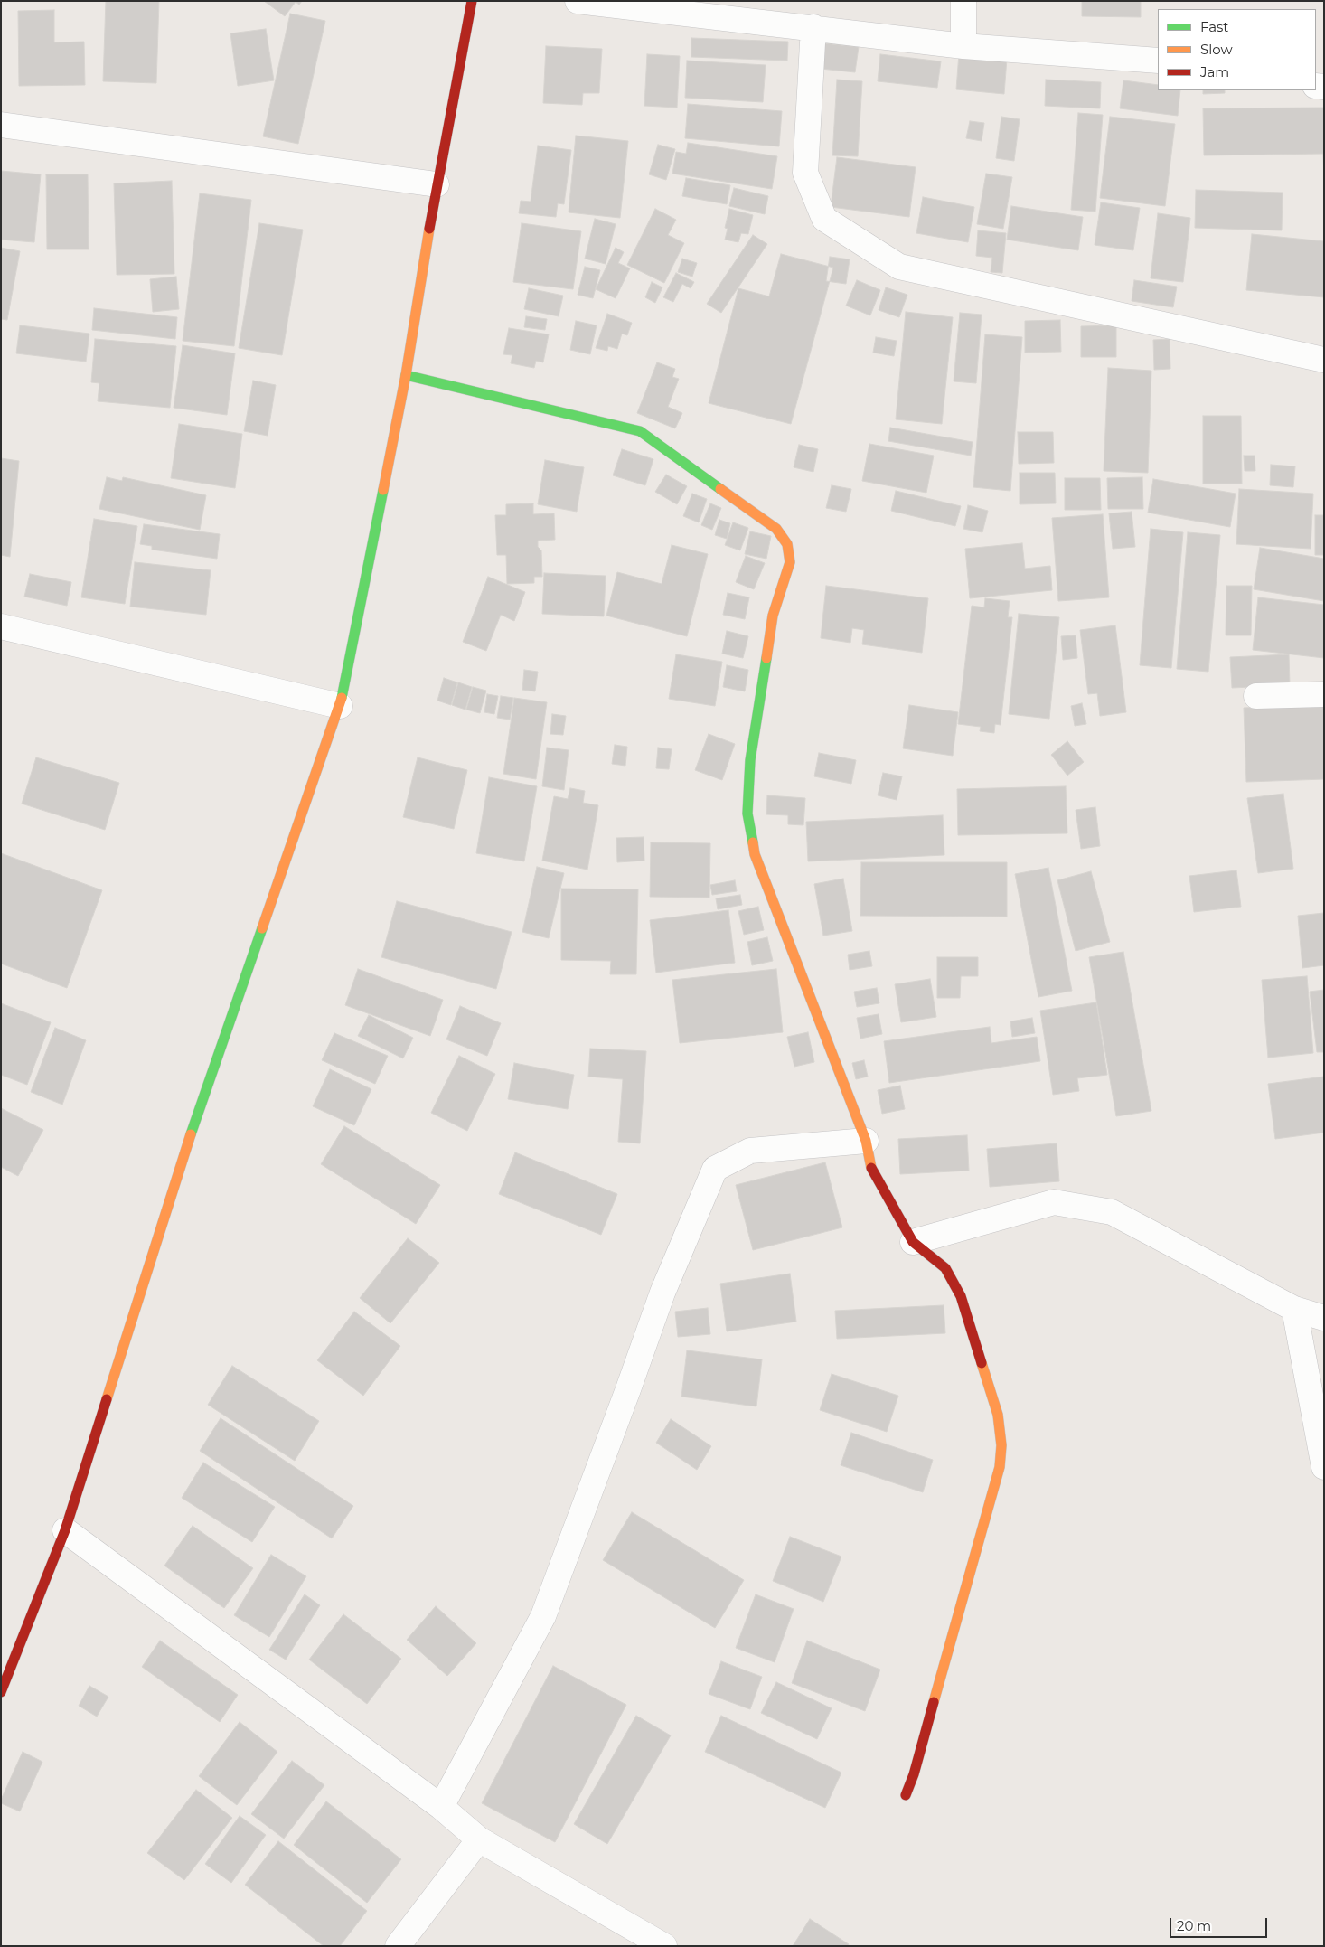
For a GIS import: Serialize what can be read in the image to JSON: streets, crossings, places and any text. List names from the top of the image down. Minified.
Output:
{"legend":["Fast","Slow","Jam"],"scale_bar":"20 m"}
